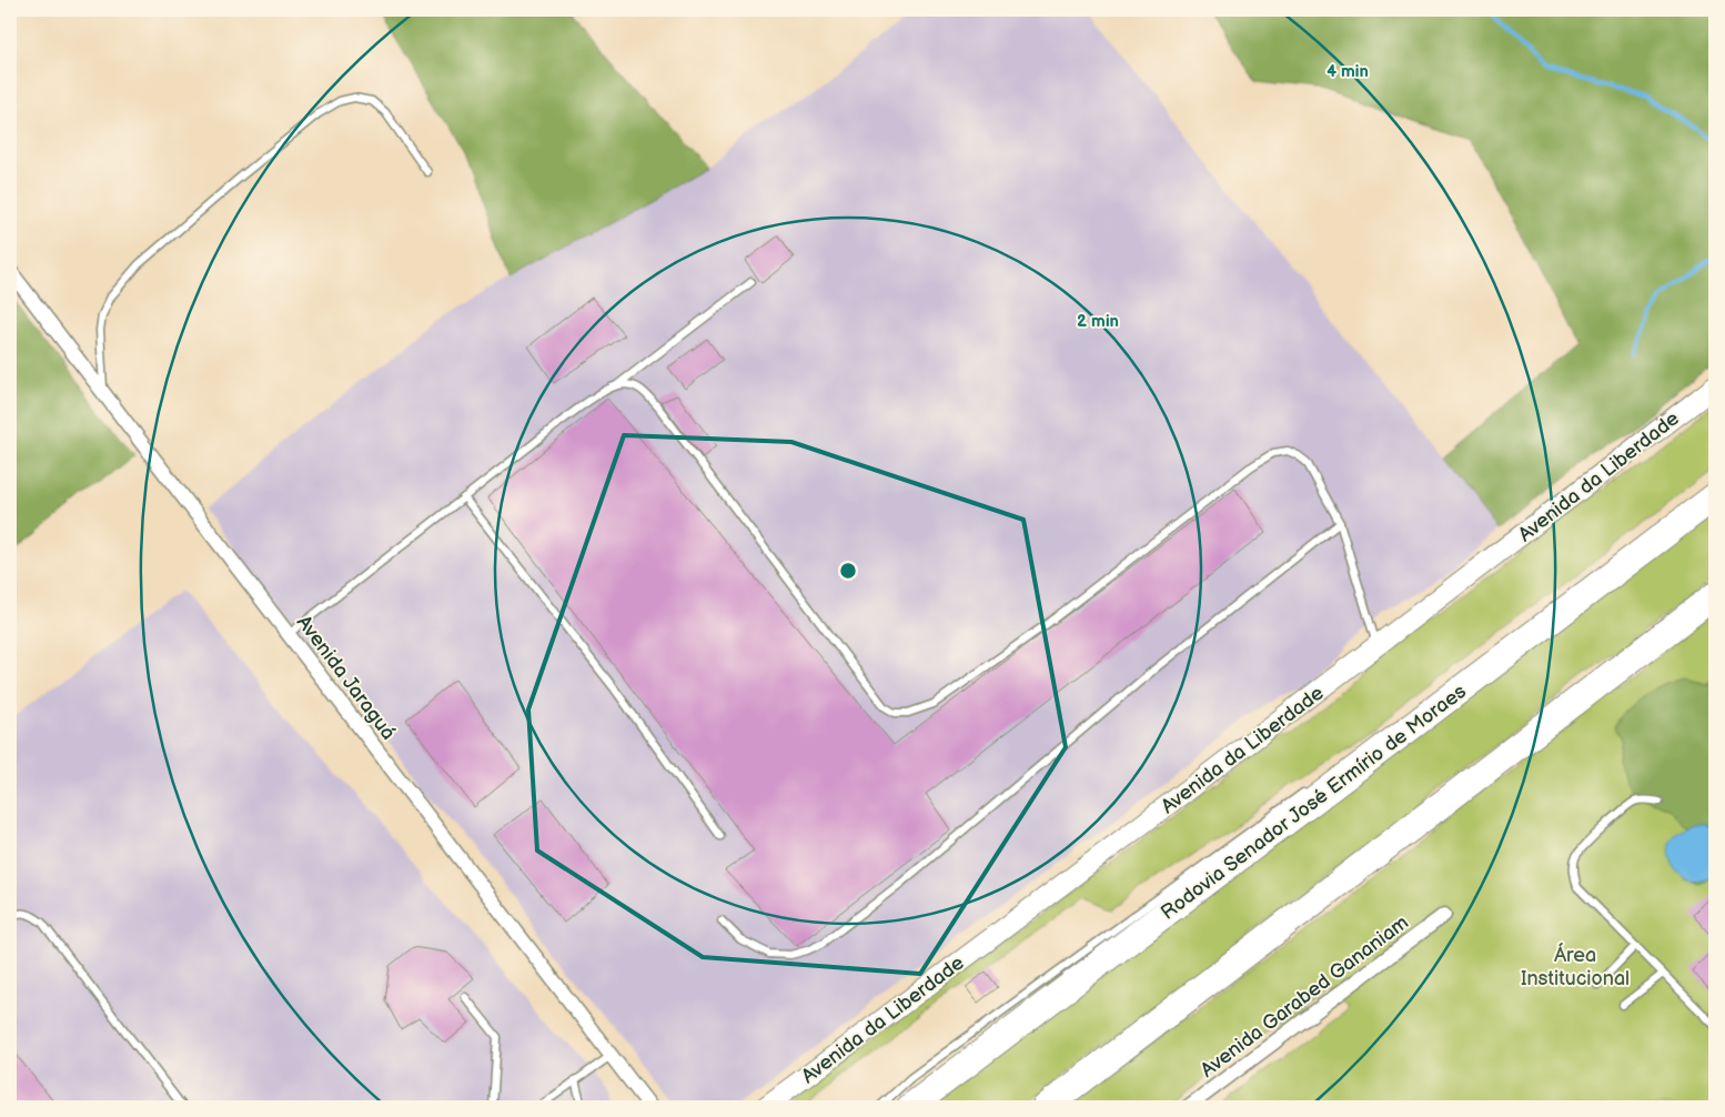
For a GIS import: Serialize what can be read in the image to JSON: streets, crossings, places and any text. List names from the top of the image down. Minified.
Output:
{"streets":{"highway":["Rodovia Senador José Ermírio de Moraes"],"street":["Avenida da Liberdade","Avenida Jaraguá","Avenida Garabed Gananiam"]},"parks":["Área Institucional"],"rings":["4 min","2 min"]}
